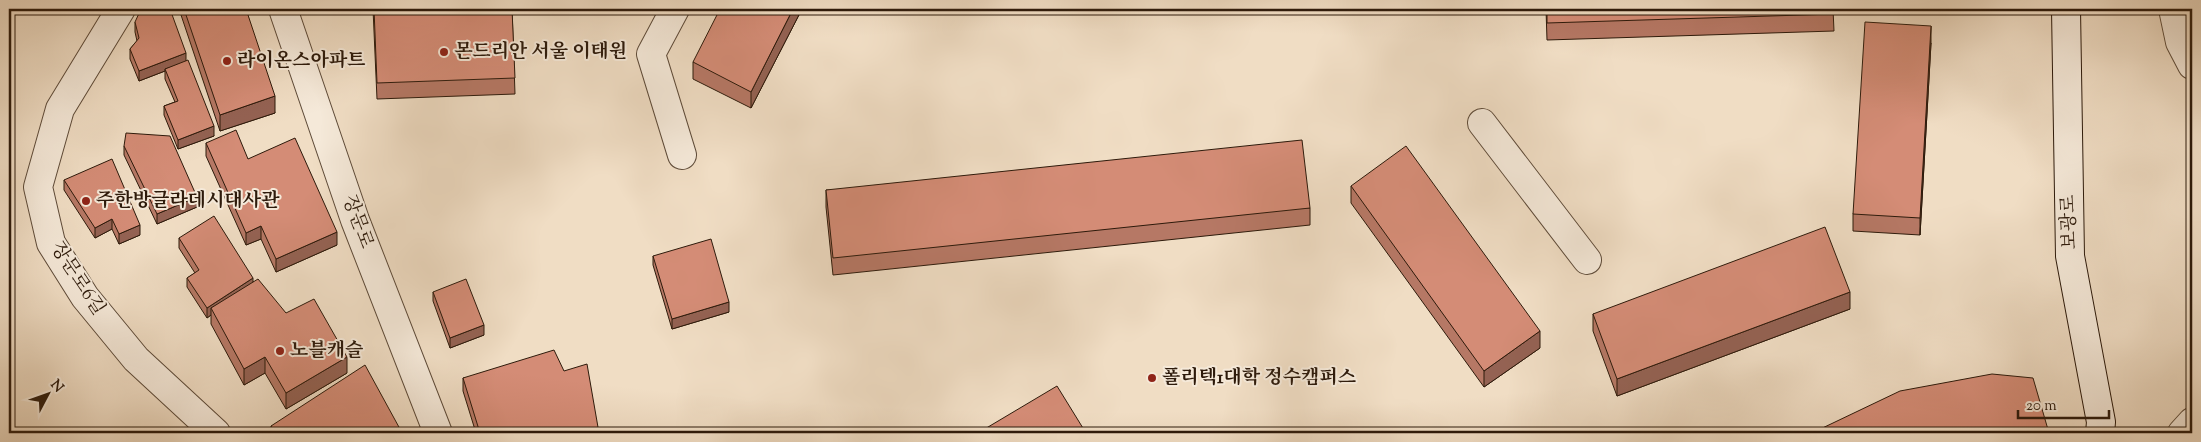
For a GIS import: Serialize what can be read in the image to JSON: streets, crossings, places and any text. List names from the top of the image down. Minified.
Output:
{"streets":{"street":["장문로","보광로","장문로6길"]},"places":["몬드리안 서울 이태원","라이온스아파트","주한방글라데시대사관","노블캐슬","폴리텍1대학 정수캠퍼스"],"scale_bar":"20 m","north":"top right"}
